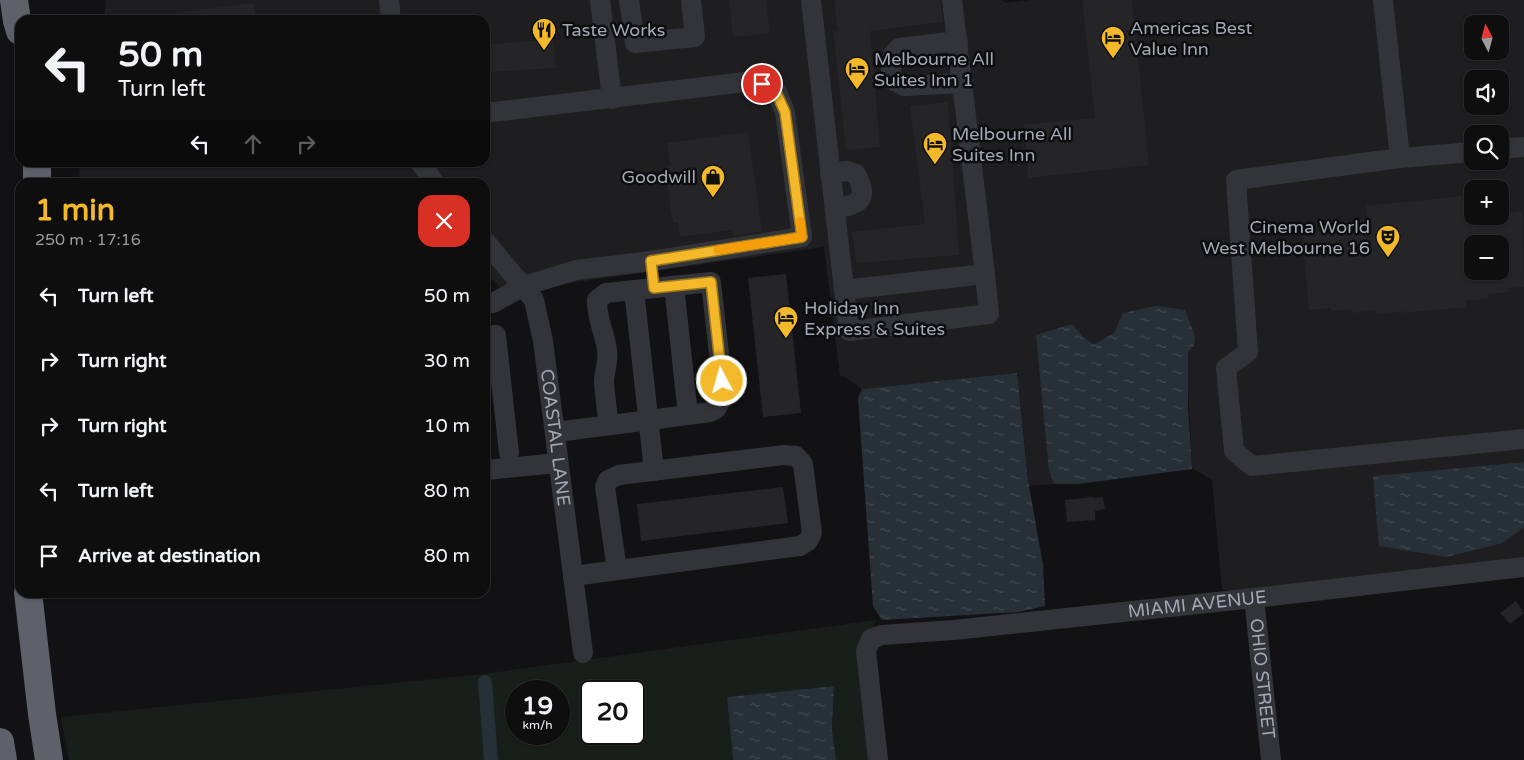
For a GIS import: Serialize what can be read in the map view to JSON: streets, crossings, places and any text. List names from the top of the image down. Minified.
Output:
{"streets":{"street":["COASTAL LANE","MIAMI AVENUE","OHIO STREET"]},"crossings":[["MIAMI AVENUE","OHIO STREET"]],"places":{"restaurant":["Taste Works"],"hotel":["Americas Best Value Inn","Melbourne All Suites Inn 1","Melbourne All Suites Inn","Holiday Inn Express & Suites"],"shop":["Goodwill"],"theatre":["Cinema World West Melbourne 16"]},"north":"top","page":{"map_buttons":["+","−"],"turn":["50 m","Turn left"],"heading":["1 min","250 m · 17:16"],"list":[{"name":"Turn left","value":"50 m"},{"name":"Turn right","value":"30 m"},{"name":"Turn right","value":"10 m"},{"name":"Turn left","value":"80 m"},{"name":"Arrive at destination","value":"80 m"}],"speed":"19 km/h","limit":"20"}}
